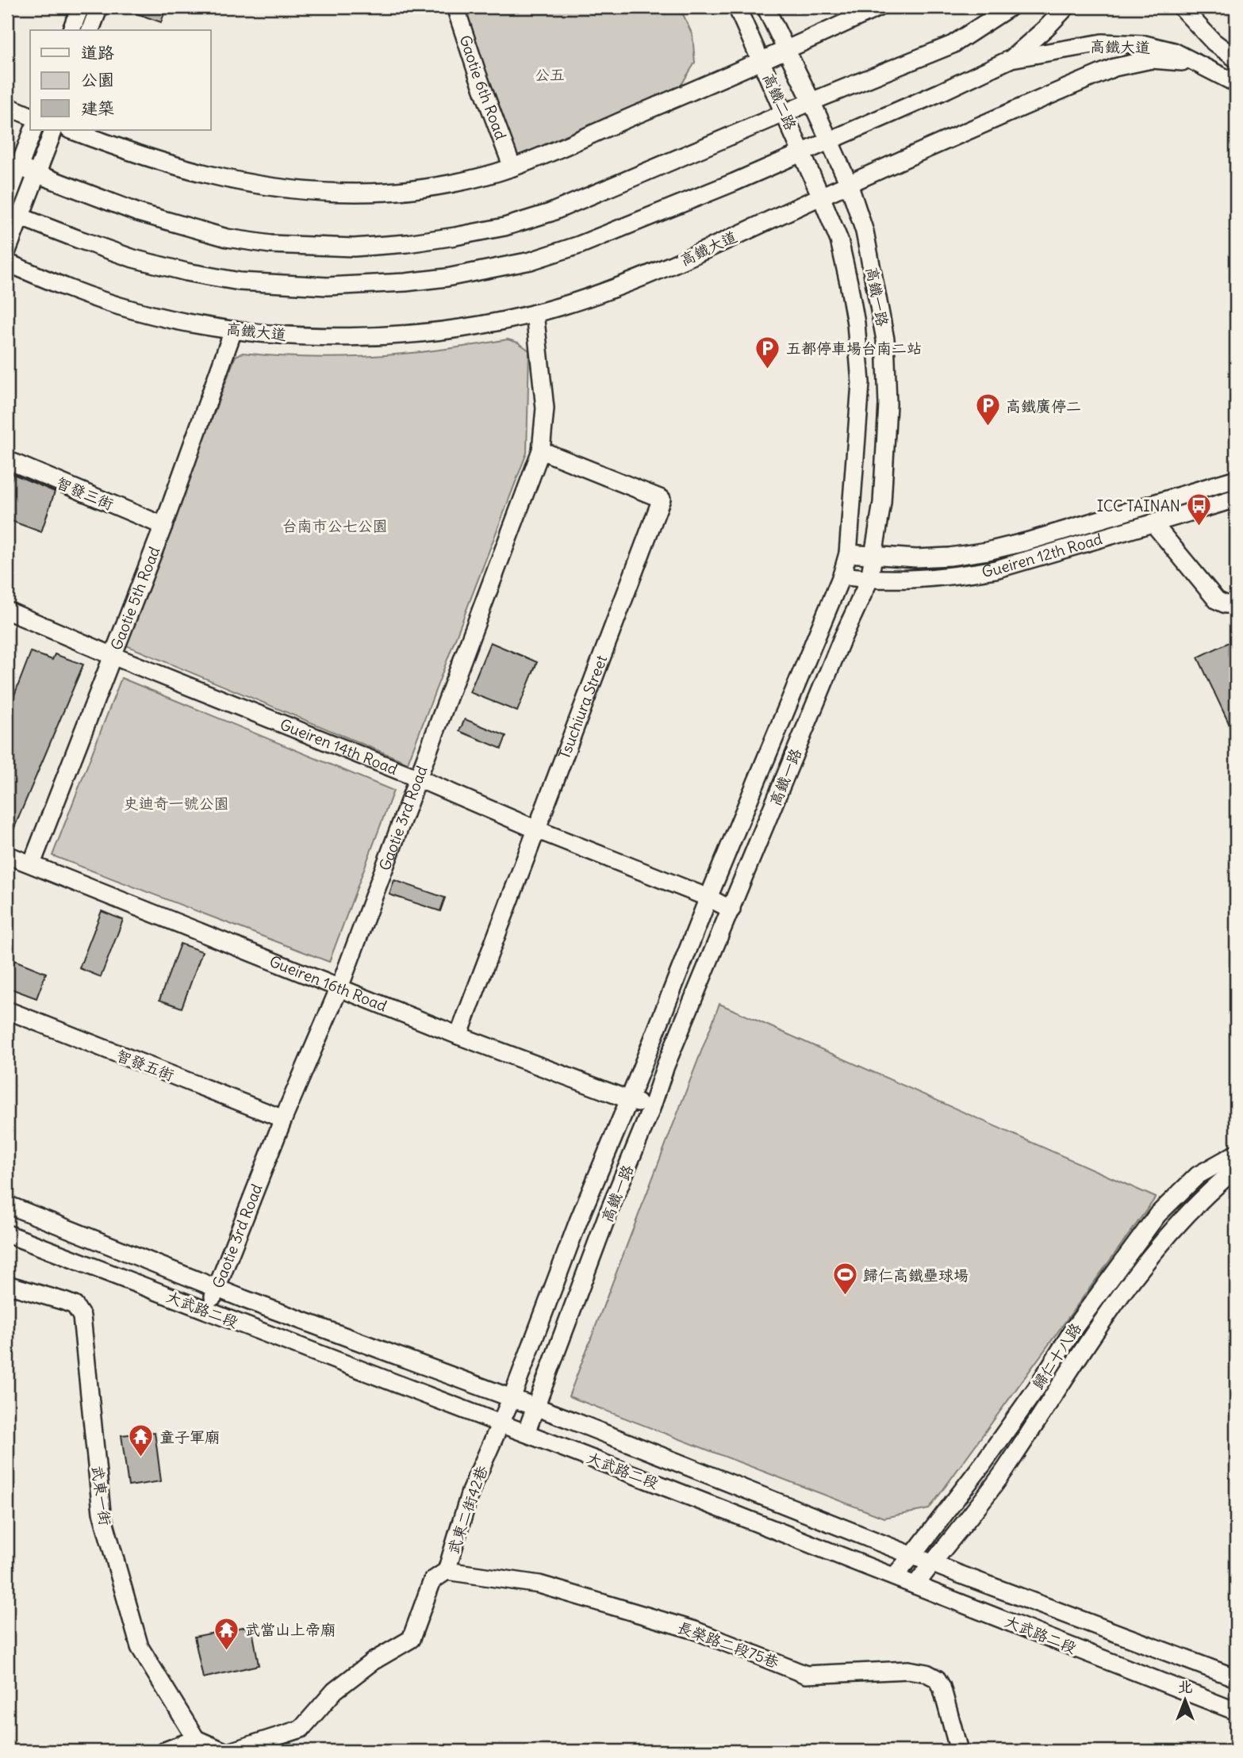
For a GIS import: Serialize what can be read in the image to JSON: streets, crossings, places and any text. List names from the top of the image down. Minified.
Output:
{"streets":{"street":["高鐵大道","Gaotie 6th Road","高鐵二路","高鐵一路","智發三街","Gueiren 12th Road","Gaotie 5th Road","Tsuchiura Street","Gueiren 14th Road","Gaotie 3rd Road","Gueiren 16th Road","智發五街","大武路二段","歸仁十八路","武東一街","武東二街42巷","長榮路二段75巷"]},"crossings":[["高鐵大道","高鐵二路"],["高鐵大道","高鐵一路"],["高鐵大道","Gaotie 5th Road"],["高鐵大道","Gaotie 3rd Road"],["高鐵二路","高鐵一路"],["高鐵一路","Gueiren 12th Road"],["高鐵一路","Gueiren 14th Road"],["高鐵一路","Gueiren 16th Road"],["高鐵一路","大武路二段"],["高鐵一路","武東二街42巷"],["智發三街","Gaotie 5th Road"],["Gaotie 5th Road","Gueiren 14th Road"],["Gaotie 5th Road","Gueiren 16th Road"],["Tsuchiura Street","Gueiren 14th Road"],["Tsuchiura Street","Gaotie 3rd Road"],["Tsuchiura Street","Gueiren 16th Road"],["Gueiren 14th Road","Gaotie 3rd Road"],["Gaotie 3rd Road","Gueiren 16th Road"],["Gaotie 3rd Road","智發五街"],["Gaotie 3rd Road","大武路二段"],["大武路二段","歸仁十八路"],["大武路二段","武東二街42巷"],["武東二街42巷","長榮路二段75巷"]],"parks":["公五","台南市公七公園","史迪奇一號公園"],"places":{"parking":["五都停車場台南二站","高鐵廣停二"],"bus stop":["ICC TAINAN"],"sports":["歸仁高鐵壘球場"],"temple":["童子軍廟","武當山上帝廟"]},"legend":["道路","公園","建築"],"north":"top"}
